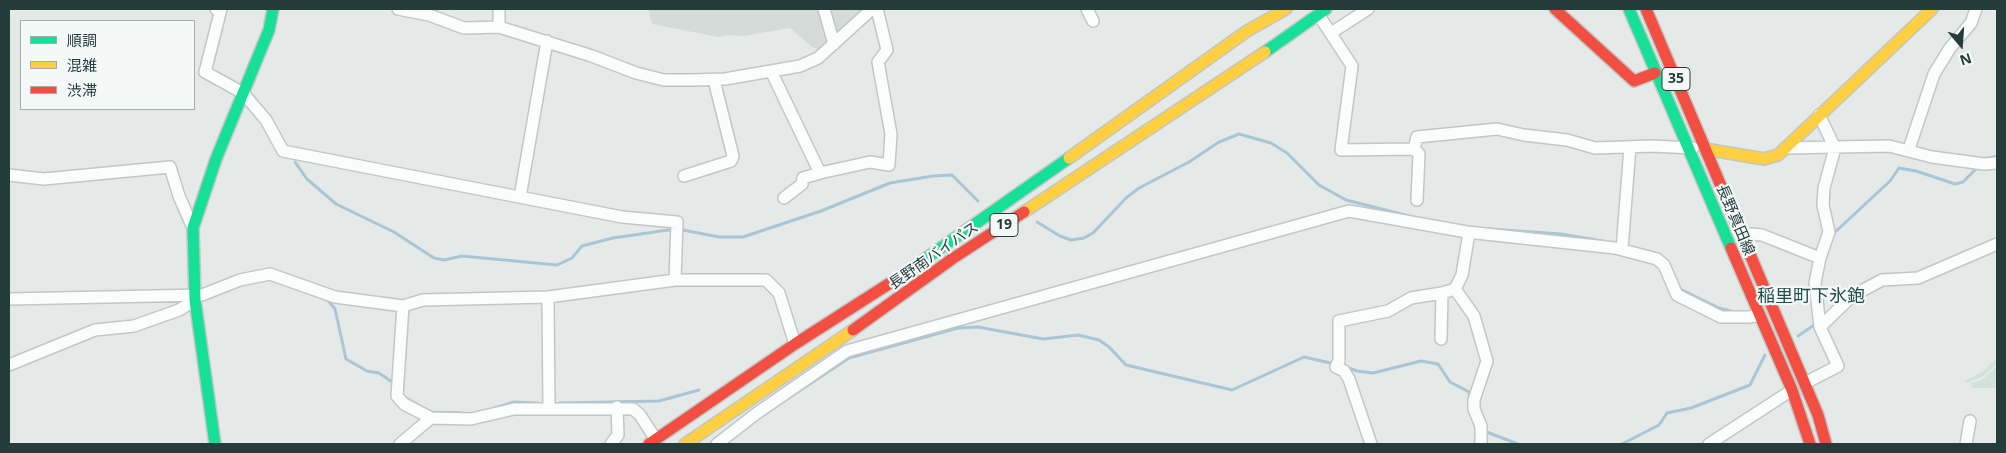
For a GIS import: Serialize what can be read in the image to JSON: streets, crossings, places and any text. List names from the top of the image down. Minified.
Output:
{"streets":{"main road":["35","長野真田線","19","長野南バイパス"]},"districts":["稲里町下氷鉋"],"legend":["順調","混雑","渋滞"],"north":"bottom"}
